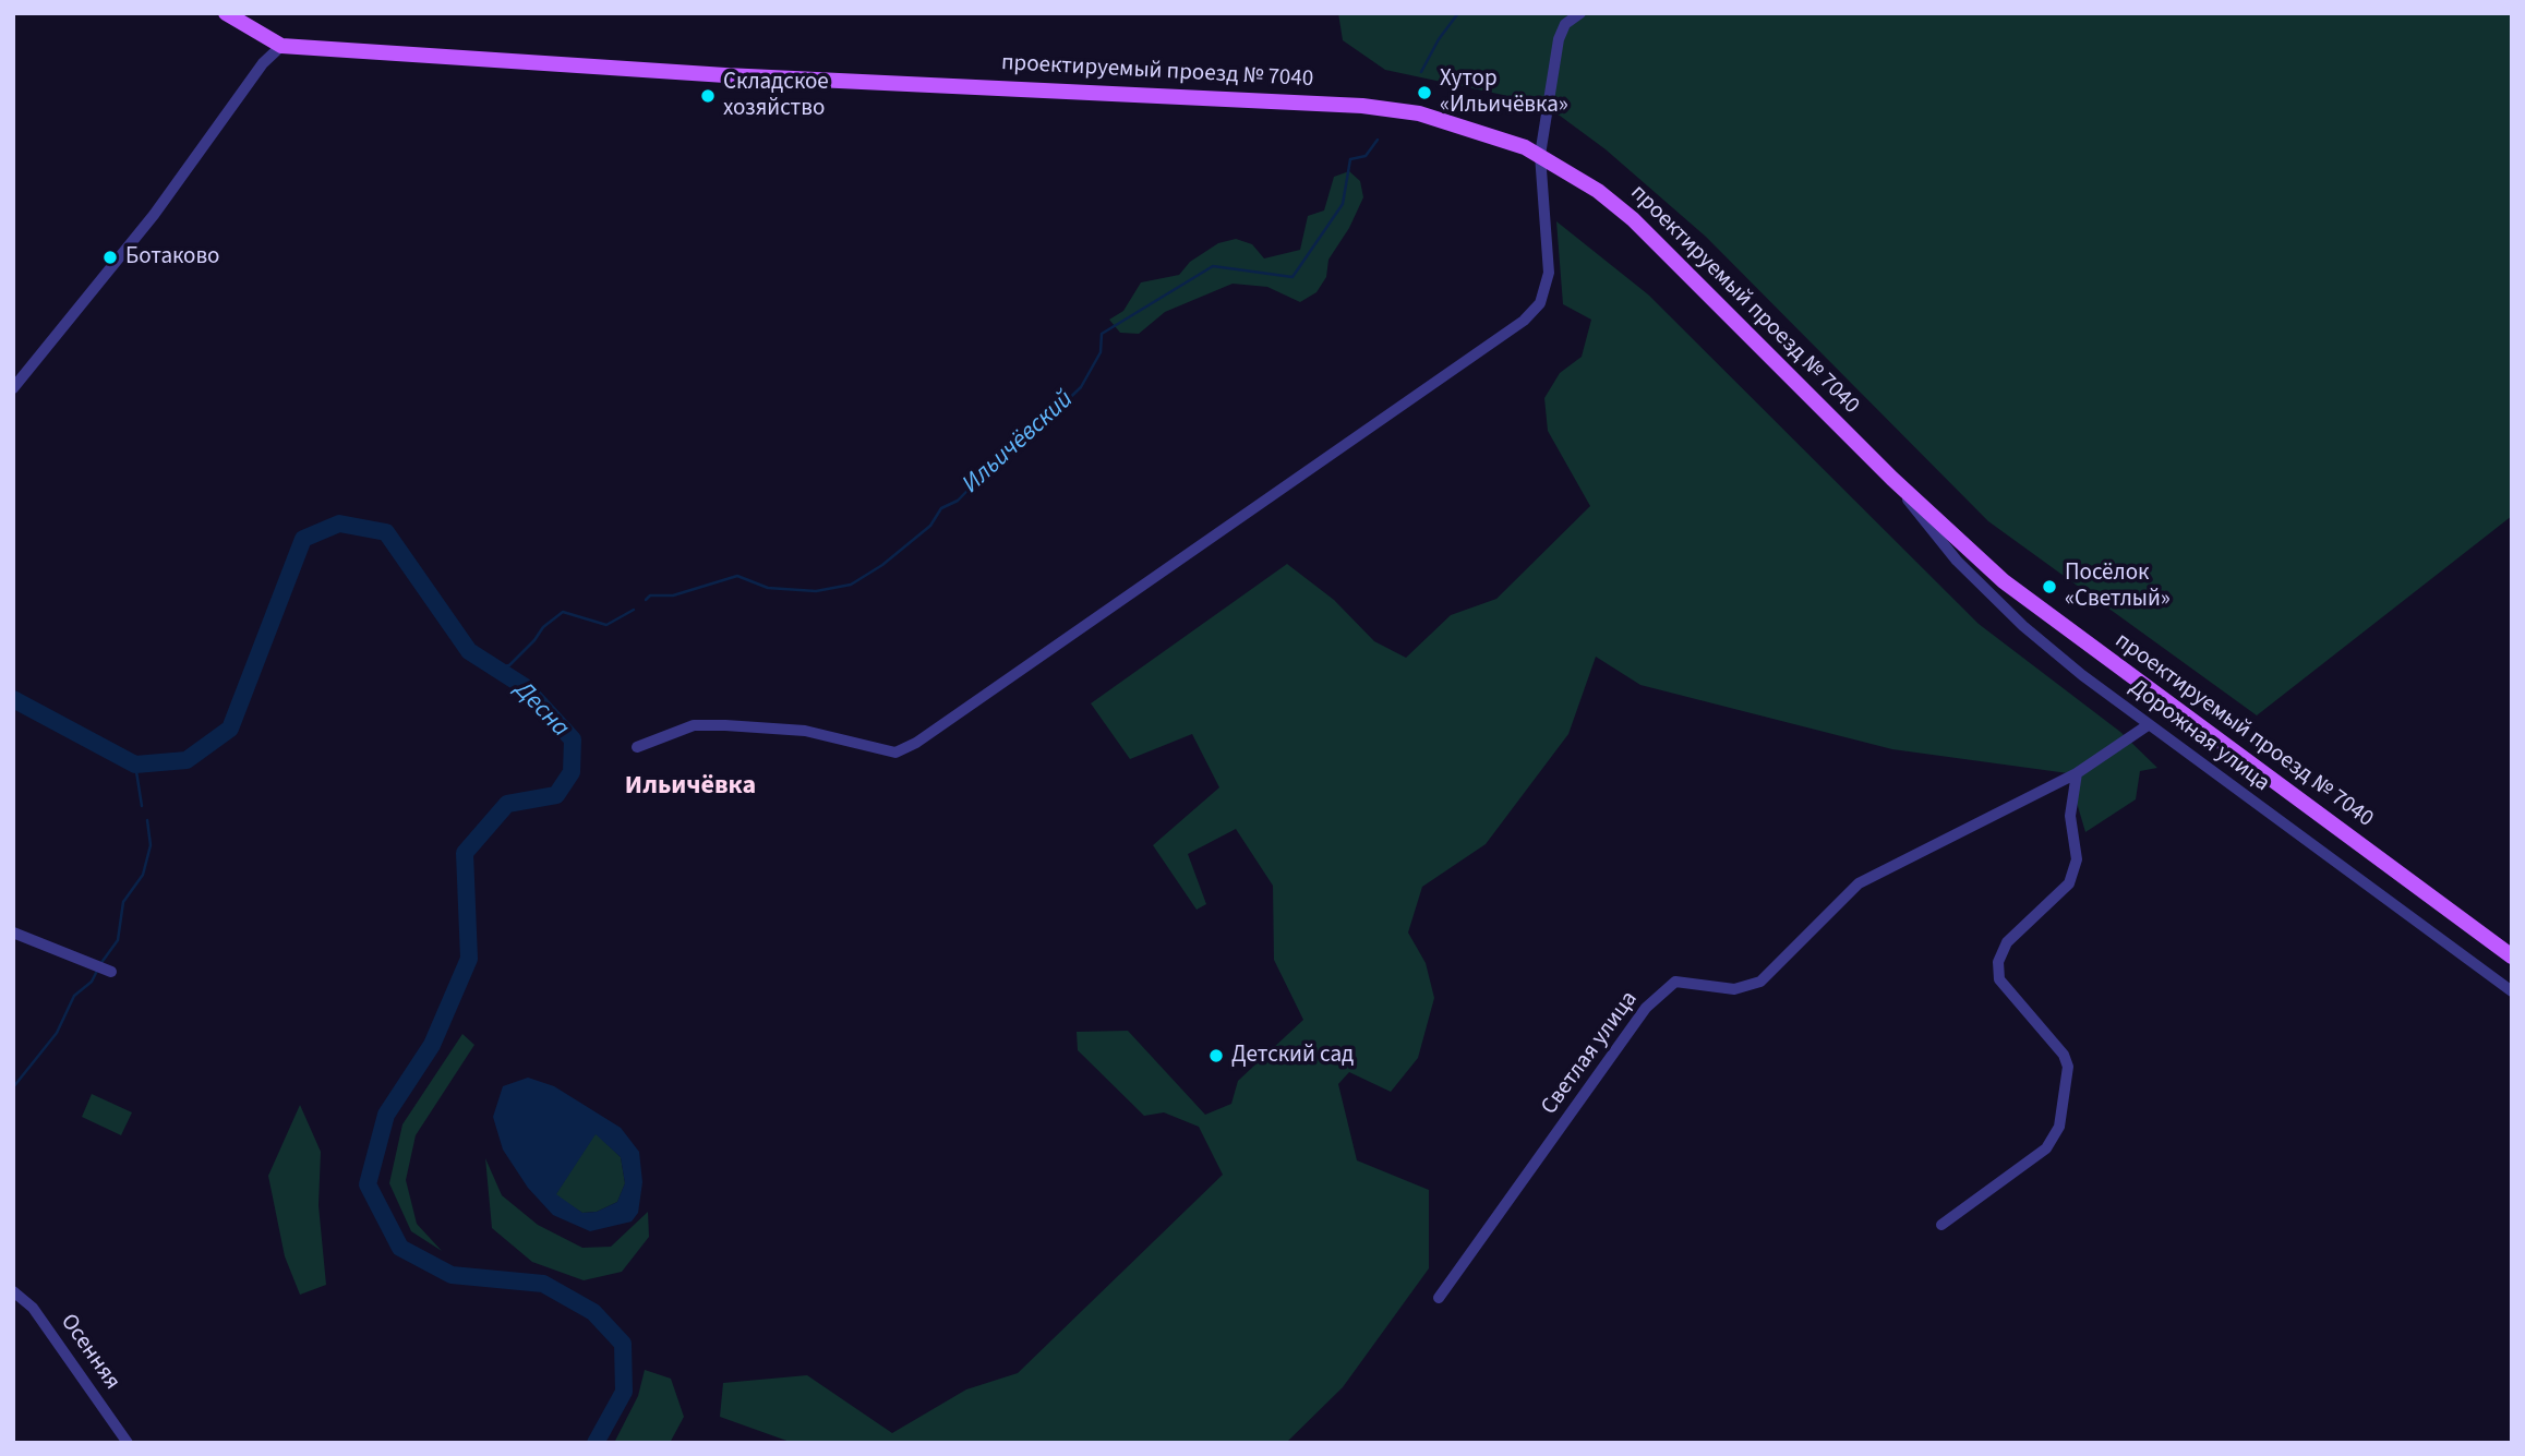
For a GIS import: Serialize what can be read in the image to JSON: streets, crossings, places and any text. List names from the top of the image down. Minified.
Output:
{"streets":{"main road":["проектируемый проезд № 7040"],"street":["Дорожная улица","Светлая улица","Осенняя"]},"crossings":[["проектируемый проезд № 7040","Дорожная улица"],["Дорожная улица","Светлая улица"]],"districts":["Ильичёвка"],"water":["Ильичёвский","Десна"],"places":["Хутор «Ильичёвка»","Складское хозяйство","Ботаково","Посёлок «Светлый»","Детский сад"]}
